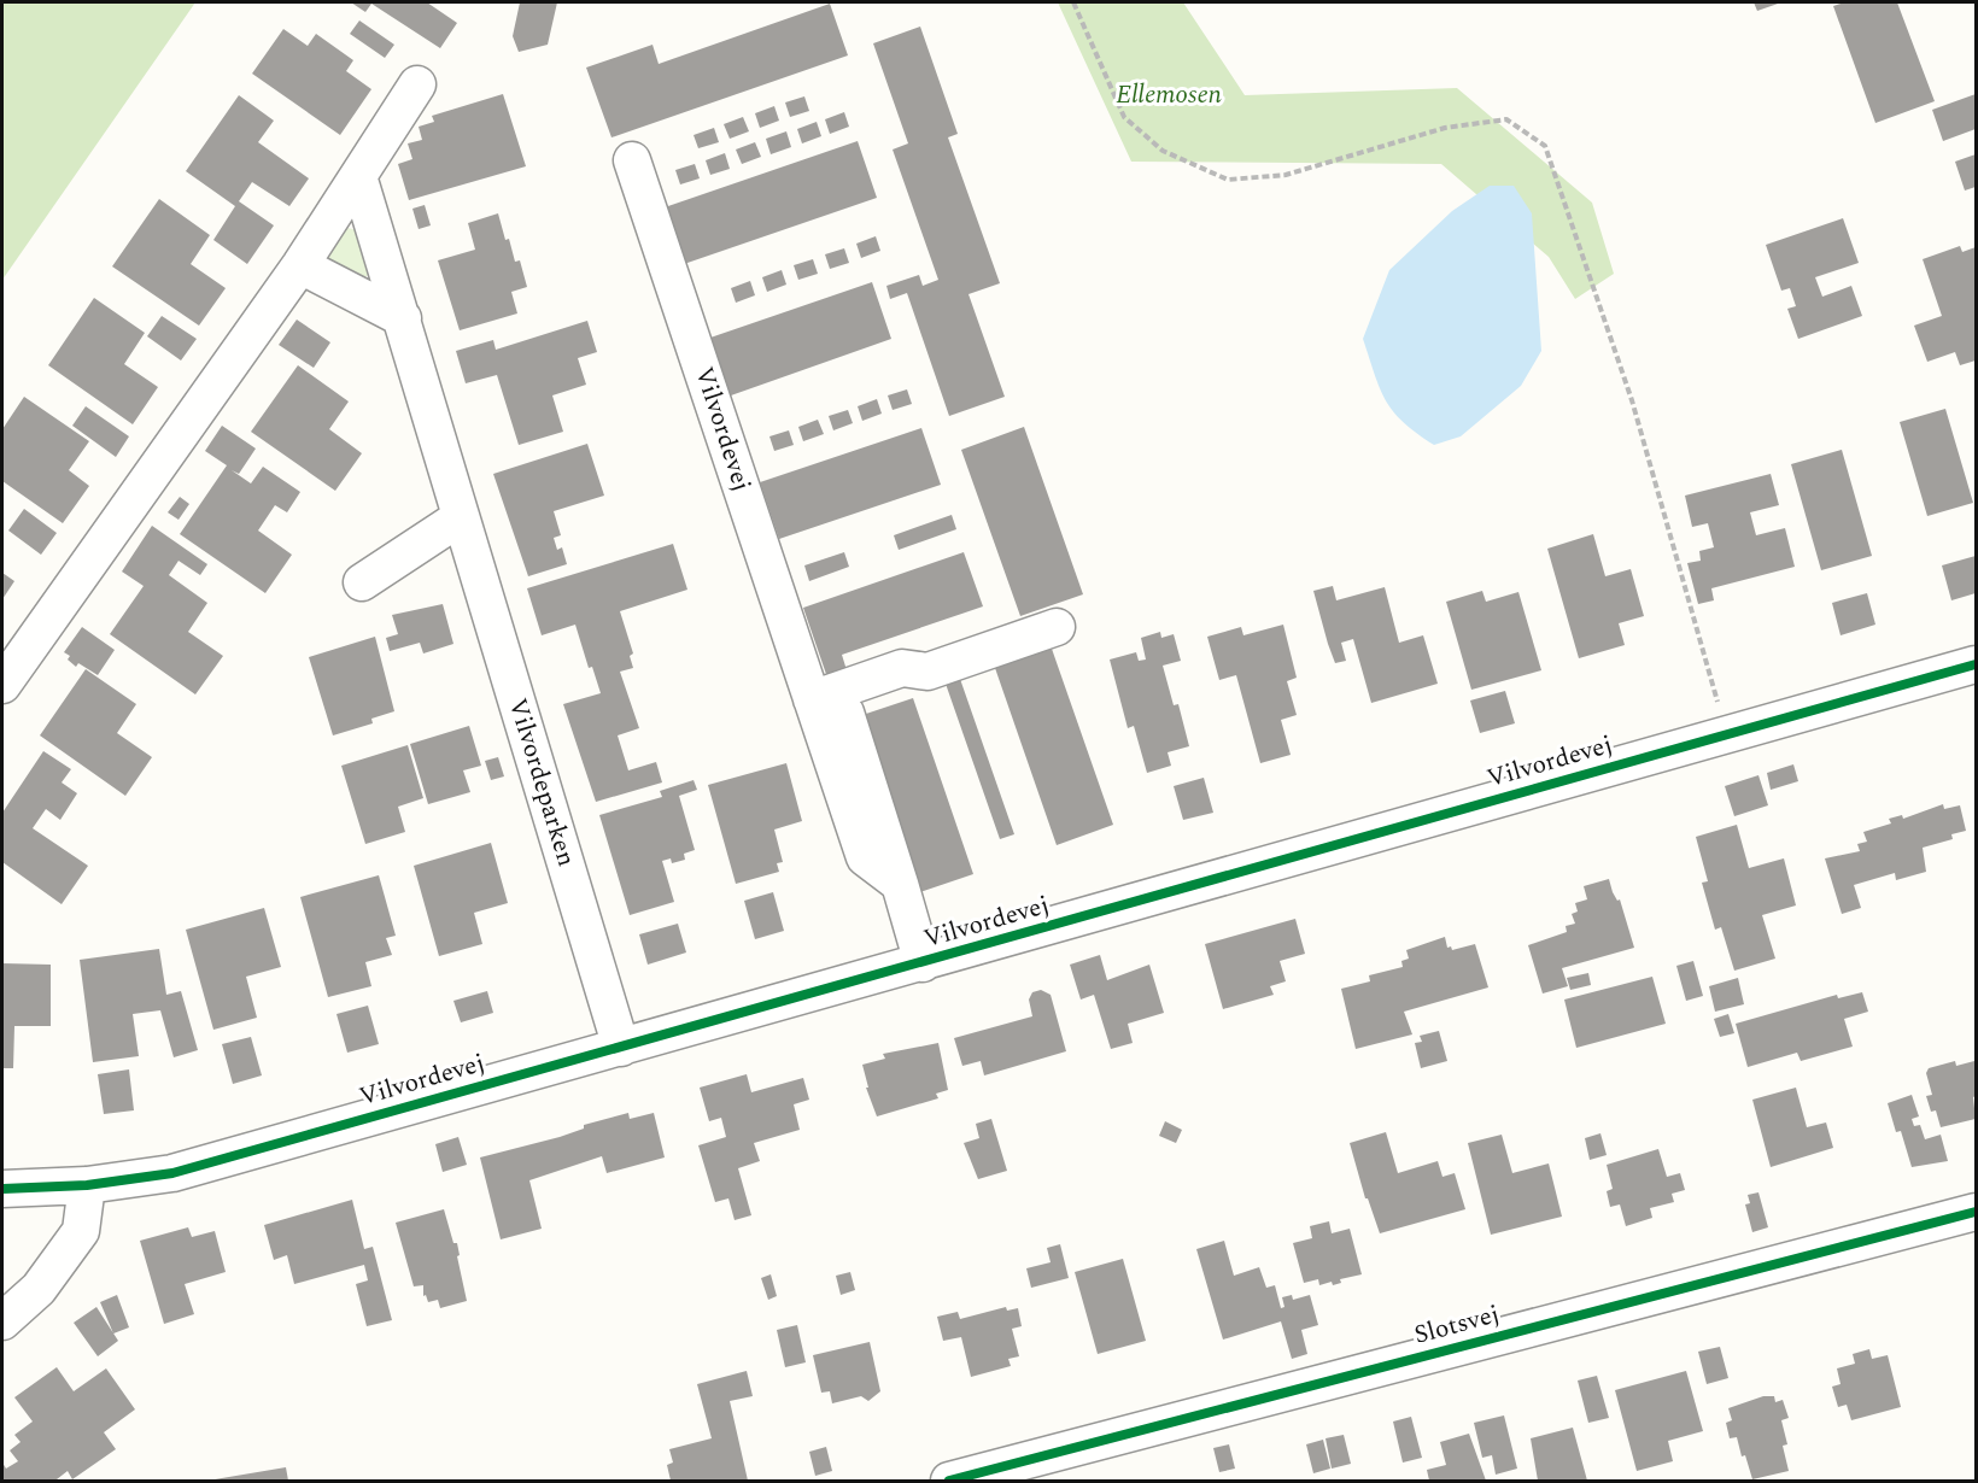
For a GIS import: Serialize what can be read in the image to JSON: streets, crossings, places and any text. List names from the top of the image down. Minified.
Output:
{"streets":{"street":["Vilvordevej","Vilvordeparken","Slotsvej"]},"crossings":[["Vilvordevej","Vilvordeparken"]],"parks":["Ellemosen"]}
